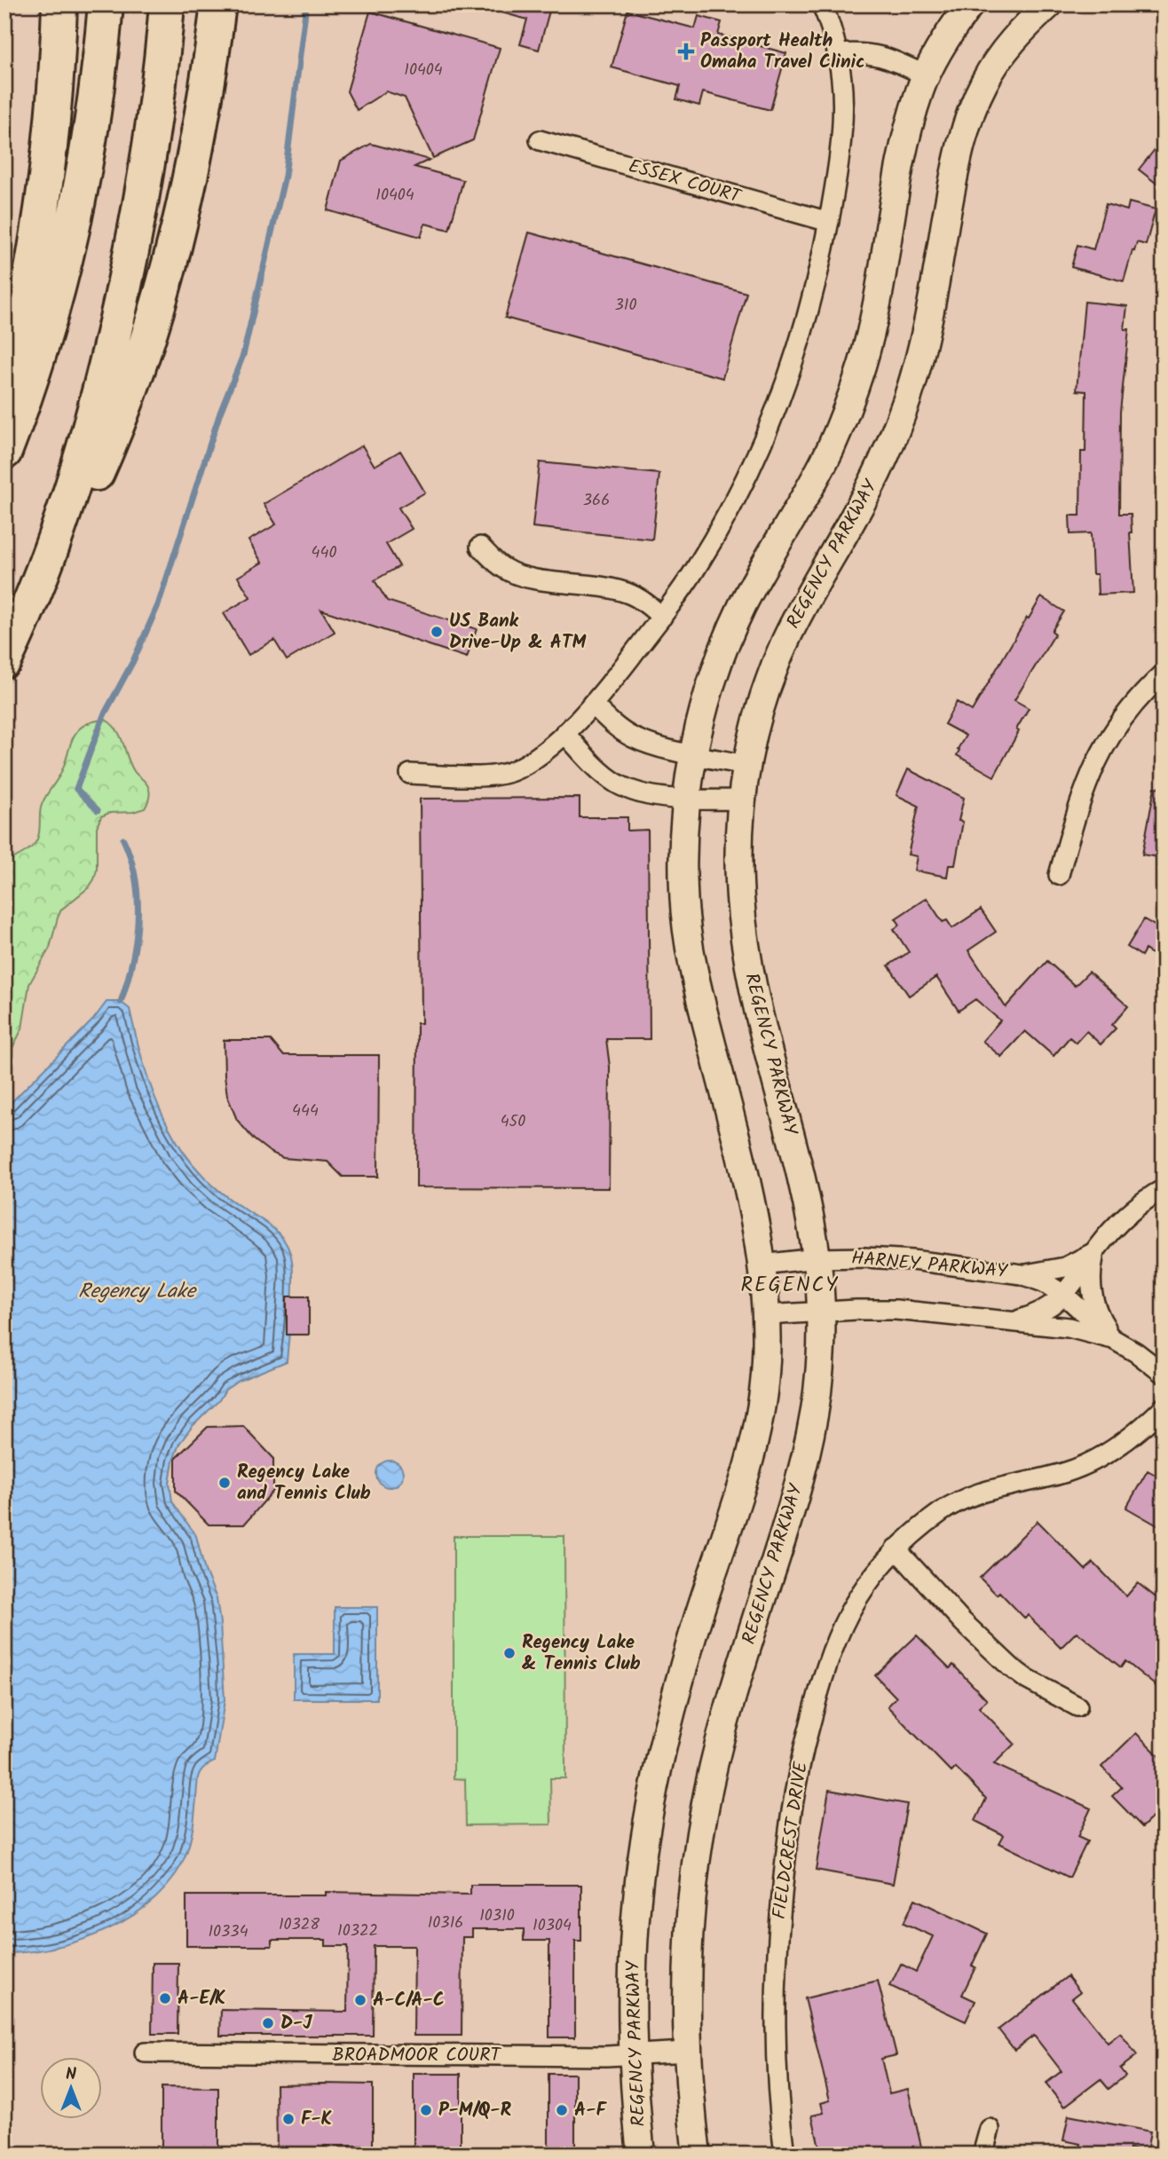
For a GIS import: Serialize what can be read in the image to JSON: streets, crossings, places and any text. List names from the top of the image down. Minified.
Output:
{"streets":{"main road":["REGENCY PARKWAY"],"street":["ESSEX COURT","HARNEY PARKWAY","FIELDCREST DRIVE","BROADMOOR COURT"]},"crossings":[["REGENCY PARKWAY","HARNEY PARKWAY"],["REGENCY PARKWAY","BROADMOOR COURT"]],"districts":["REGENCY"],"water":["Regency Lake"],"places":{"health":["Passport Health Omaha Travel Clinic"],"other":["US Bank Drive-Up & ATM","Regency Lake and Tennis Club","Regency Lake & Tennis Club","A-E/K","A-C/A-C","D-J","P-M/Q-R","A-F","F-K"]},"house_numbers":["10404","10404","310","366","440","444","450","10310","10316","10328","10304","10322","10334"],"north":"top"}
